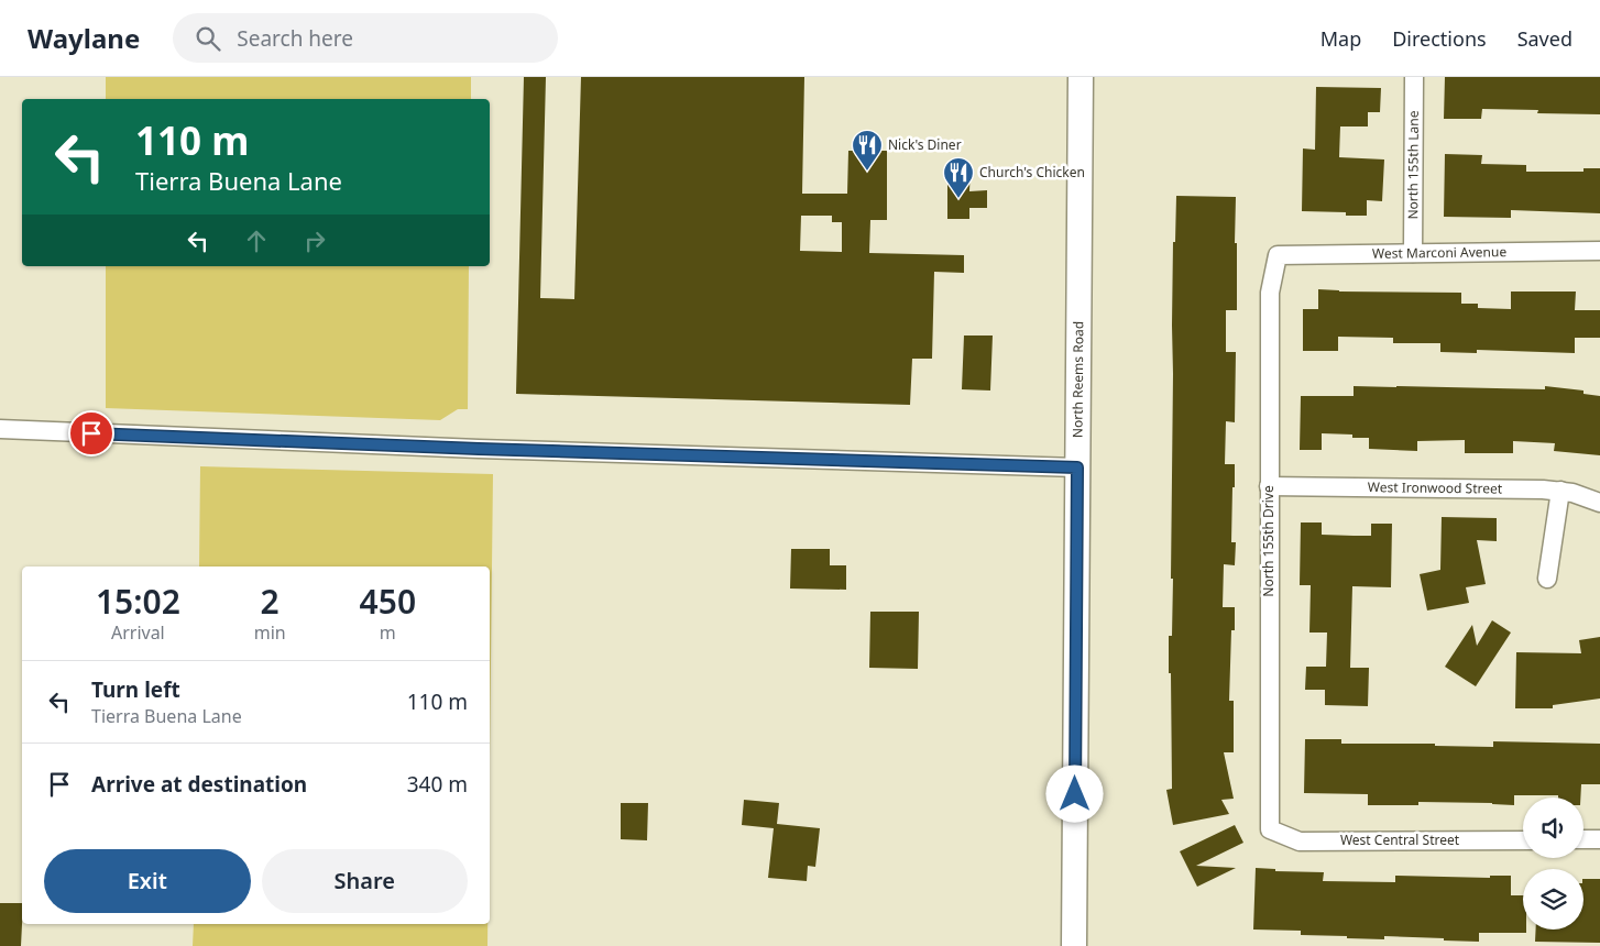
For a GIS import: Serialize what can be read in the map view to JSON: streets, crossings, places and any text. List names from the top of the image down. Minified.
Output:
{"streets":{"main road":["North Reems Road"],"street":["North 155th Lane","West Marconi Avenue","West Ironwood Street","North 155th Drive","West Central Street"]},"crossings":[["North 155th Lane","West Marconi Avenue"],["West Marconi Avenue","North 155th Drive"],["West Ironwood Street","North 155th Drive"],["North 155th Drive","West Central Street"]],"places":{"restaurant":["Nick's Diner","Church's Chicken"]},"page":{"header":"Waylane","search":"Search here","nav":["Map","Directions","Saved"],"turn":["110 m","Tierra Buena Lane"],"eta":["15:02","Arrival","2","min","450","m"],"list":[{"name":"Turn left","note":"Tierra Buena Lane","value":"110 m"},{"name":"Arrive at destination","value":"340 m"}],"buttons":["Exit","Share"]}}
